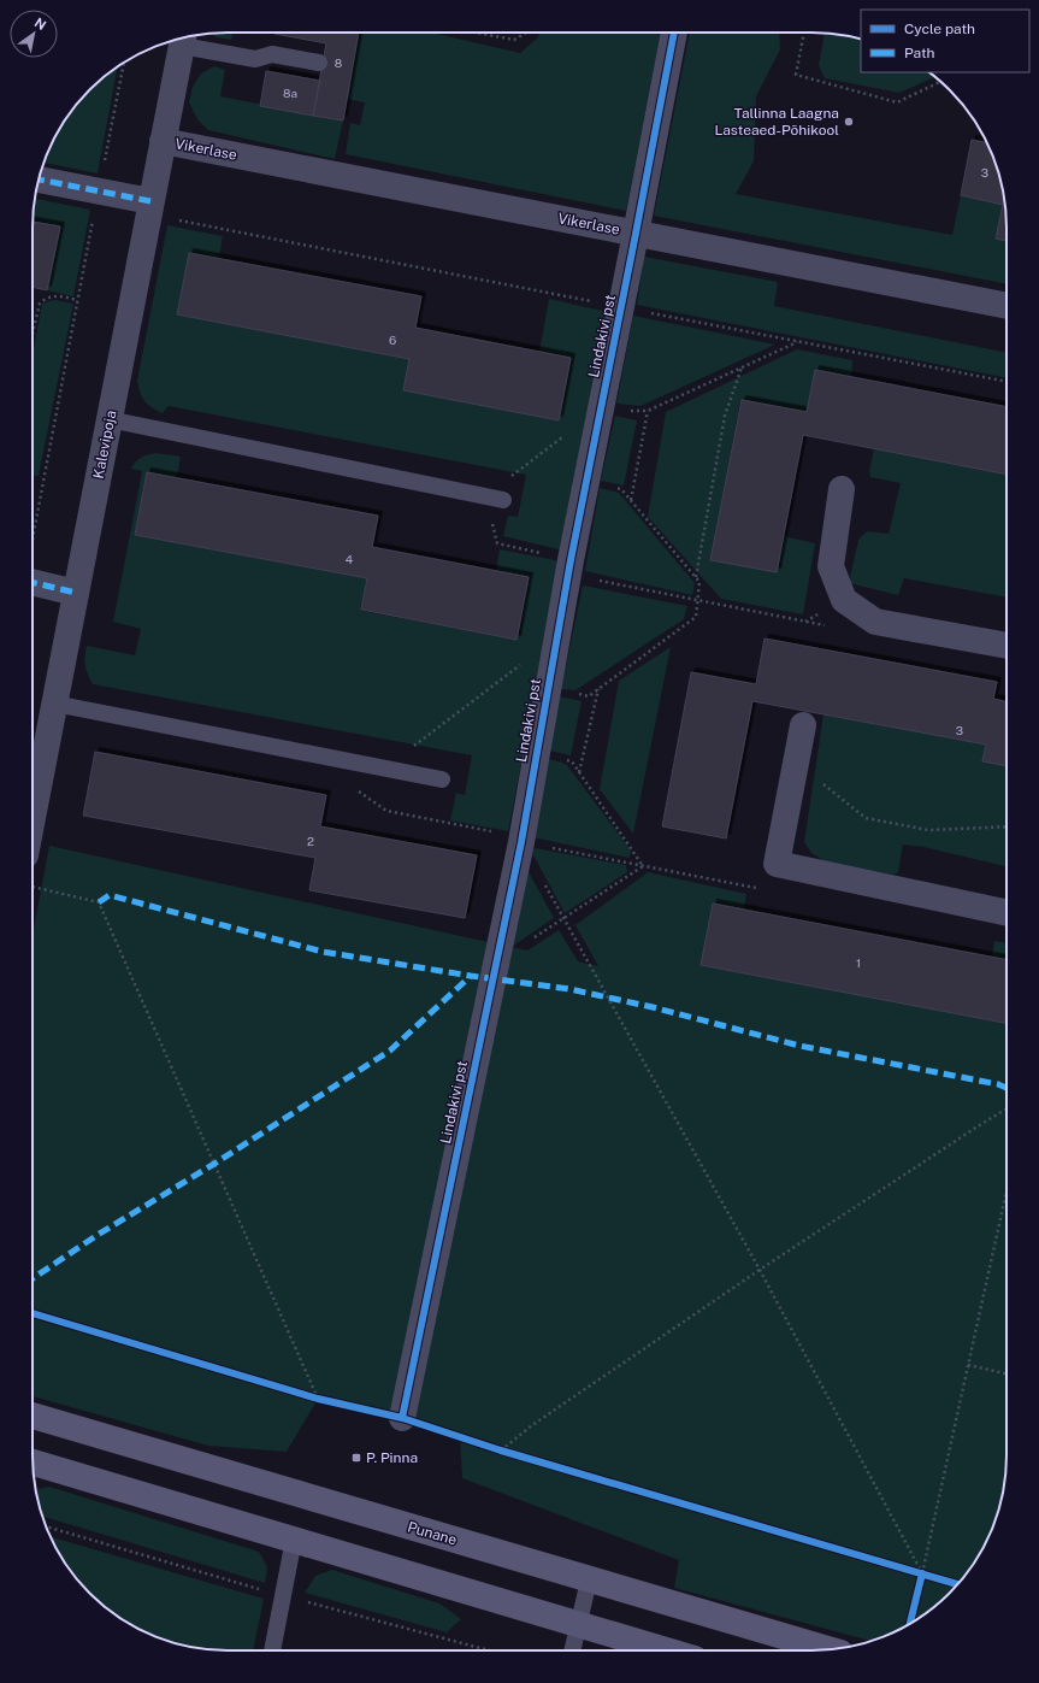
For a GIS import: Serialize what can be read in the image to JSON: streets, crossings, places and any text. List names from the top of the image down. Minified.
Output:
{"streets":{"main road":["Punane"],"street":["Vikerlase","Lindakivi pst","Kalevipoja"]},"crossings":[["Vikerlase","Lindakivi pst"],["Vikerlase","Kalevipoja"]],"places":{"other":["Tallinna Laagna Lasteaed-Põhikool"],"transit":["P. Pinna"]},"house_numbers":["8","8a","3","6","4","3","2","1"],"legend":["Cycle path","Path"],"north":"top right"}
